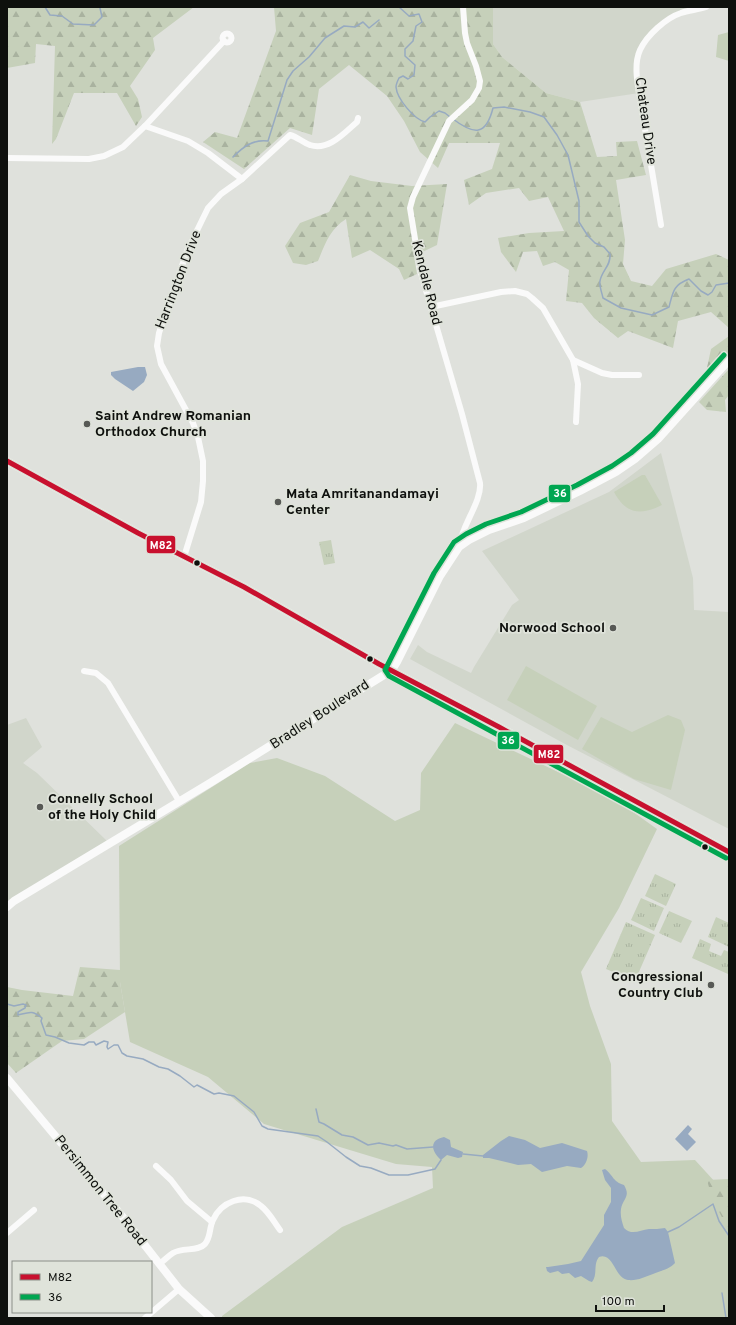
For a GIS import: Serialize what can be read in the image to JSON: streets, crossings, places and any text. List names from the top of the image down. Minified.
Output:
{"streets":{"main road":["Bradley Boulevard","Persimmon Tree Road"],"street":["Chateau Drive","Harrington Drive","Kendale Road"]},"crossings":[["Kendale Road","Bradley Boulevard"]],"places":["Saint Andrew Romanian Orthodox Church","Mata Amritanandamayi Center","Norwood School","Connelly School of the Holy Child","Congressional Country Club"],"lines":["transit line 36","transit line M82"],"legend":["M82","36"],"scale_bar":"100 m"}
